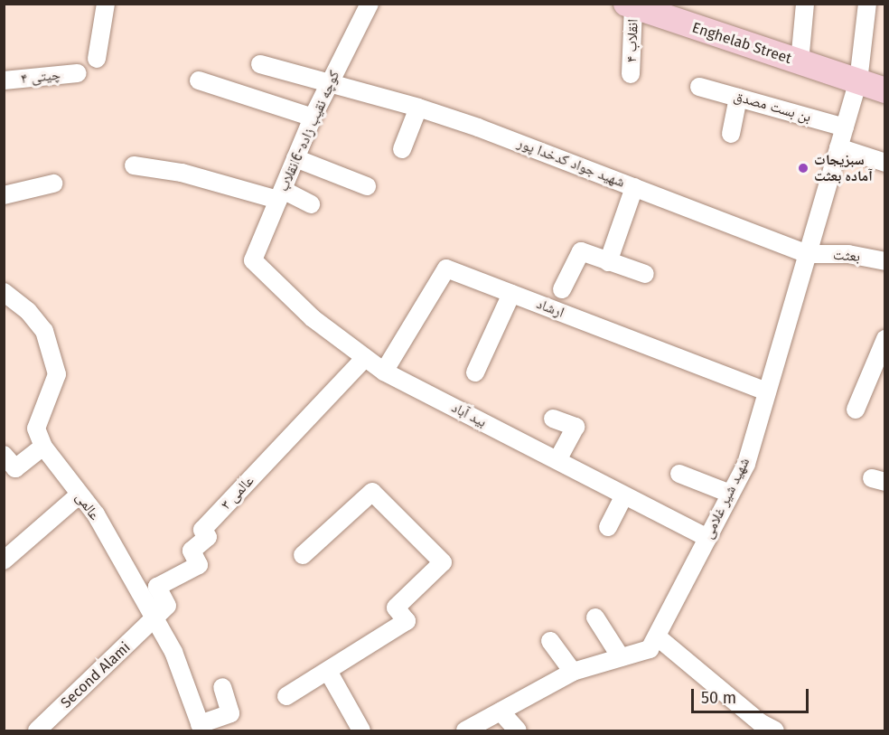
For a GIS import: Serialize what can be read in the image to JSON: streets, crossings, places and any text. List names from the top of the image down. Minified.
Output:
{"streets":{"main road":["Enghelab Street"],"street":["انقلاب ۴","چیتی ۴","بن بست مصدق","کوچه نقیب زاده-6انقلاب","شهید جواد کدخدا پور","بعثت","ارشاد","بید آباد","عالمی ۳","شهید شیر غلامی","عالمی","Second Alami"]},"crossings":[["انقلاب ۴","Enghelab Street"],["Enghelab Street","شهید شیر غلامی"],["بن بست مصدق","شهید شیر غلامی"],["کوچه نقیب زاده-6انقلاب","شهید جواد کدخدا پور"],["کوچه نقیب زاده-6انقلاب","بید آباد"],["شهید جواد کدخدا پور","بعثت"],["شهید جواد کدخدا پور","شهید شیر غلامی"],["بعثت","شهید شیر غلامی"],["ارشاد","بید آباد"],["ارشاد","شهید شیر غلامی"],["بید آباد","عالمی ۳"],["بید آباد","شهید شیر غلامی"],["عالمی ۳","عالمی"],["عالمی ۳","Second Alami"],["عالمی","Second Alami"]],"places":["سبزیجات آماده بعثت"],"scale_bar":"50 m"}
